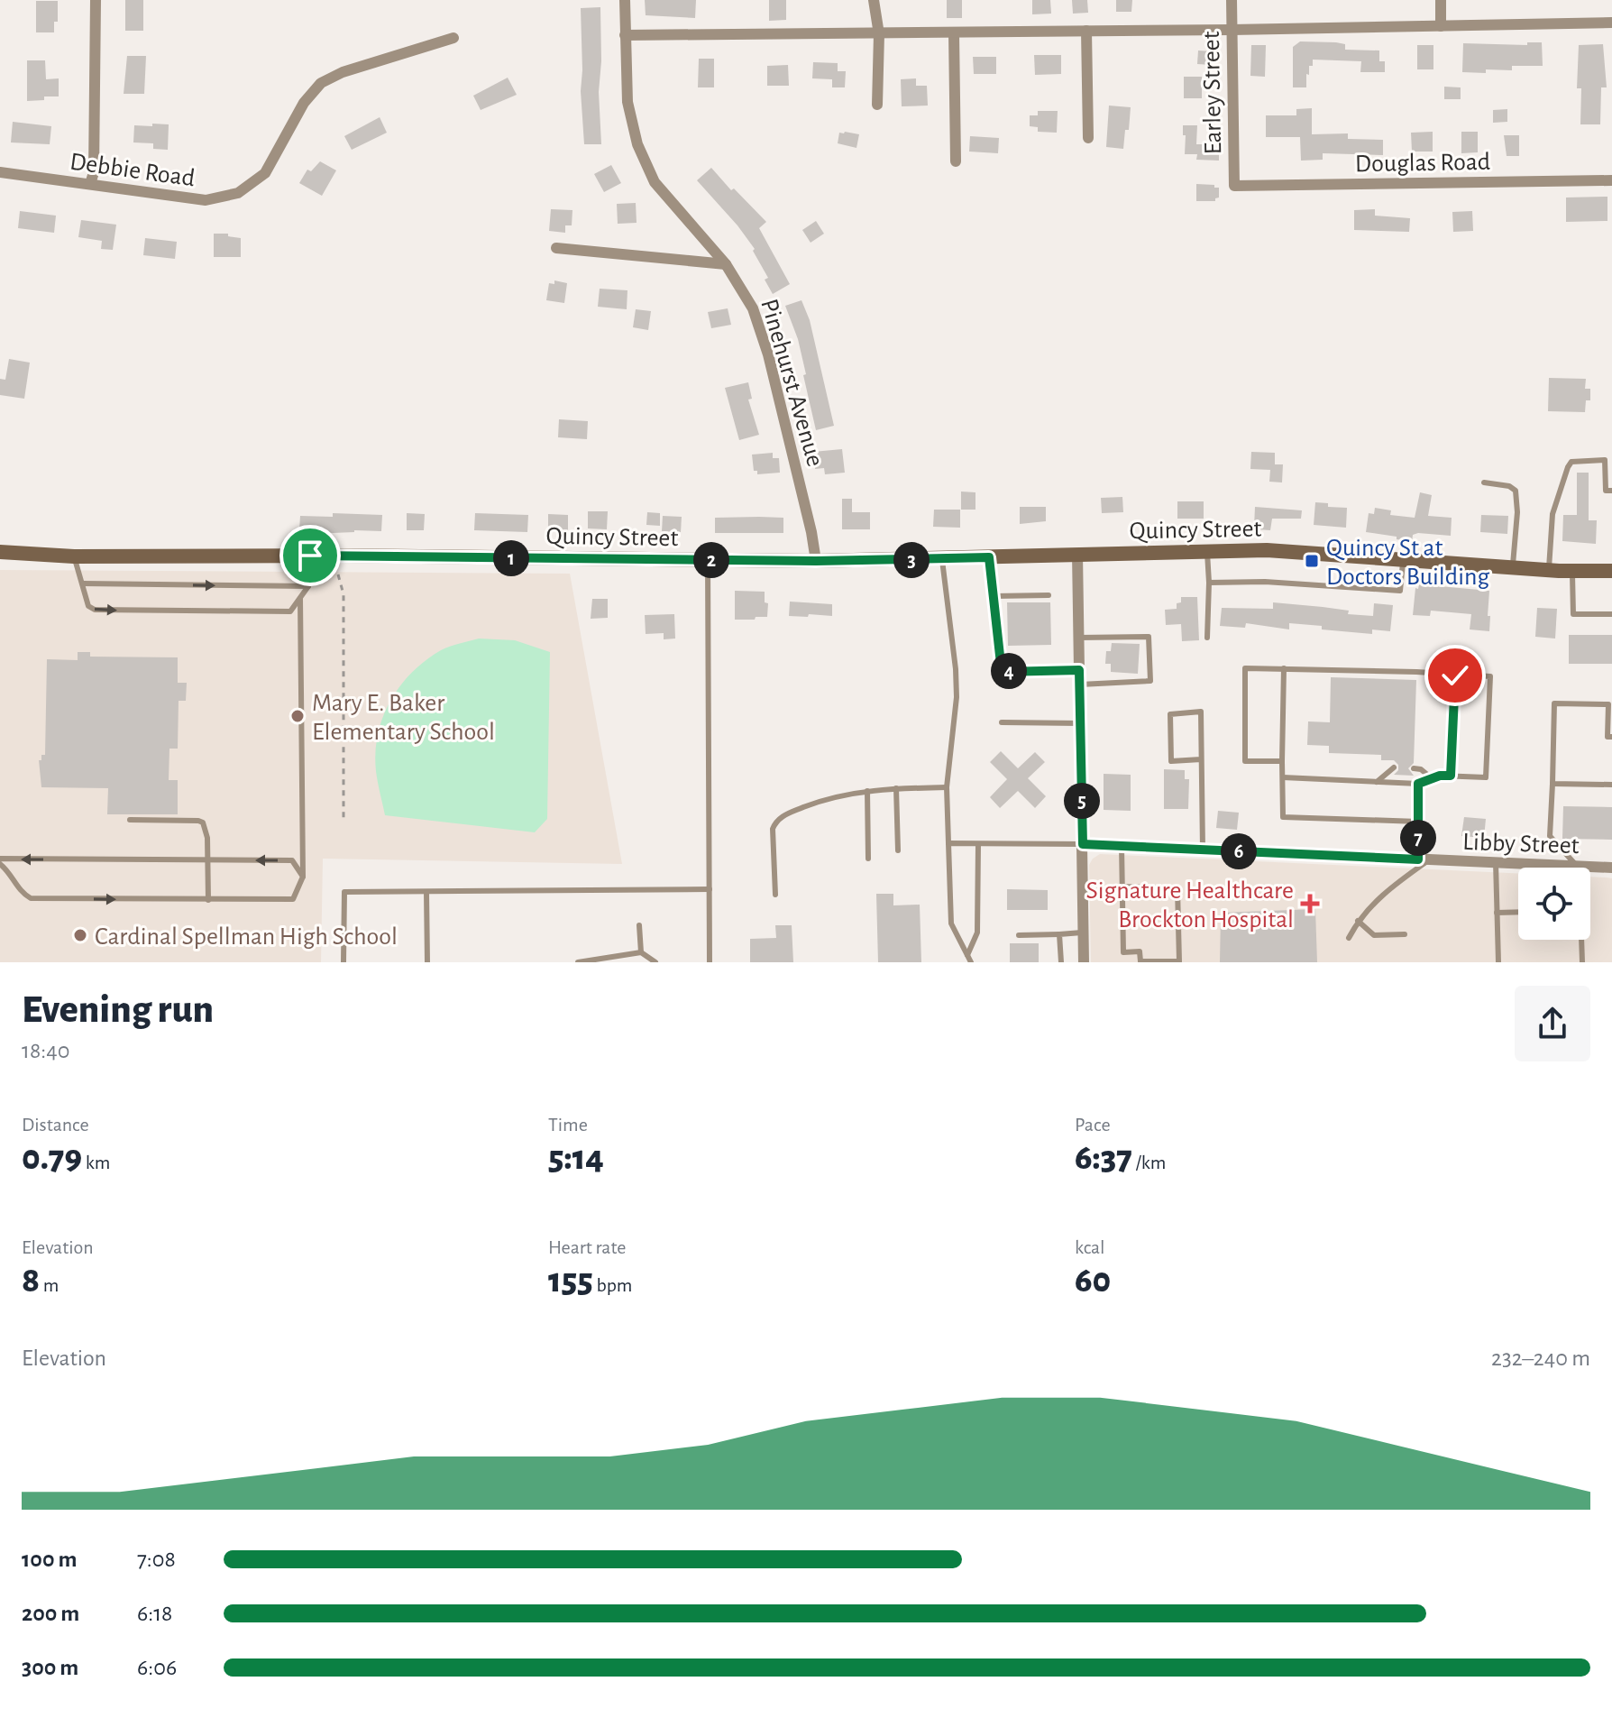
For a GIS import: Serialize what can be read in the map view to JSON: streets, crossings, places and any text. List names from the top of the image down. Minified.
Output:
{"streets":{"main road":["Quincy Street"],"street":["Earley Street","Douglas Road","Debbie Road","Pinehurst Avenue","Libby Street"]},"crossings":[["Earley Street","Douglas Road"],["Pinehurst Avenue","Quincy Street"]],"places":{"transit":["Quincy St at Doctors Building"],"other":["Mary E. Baker Elementary School","Cardinal Spellman High School"],"health":["Signature Healthcare Brockton Hospital"]},"page":{"pins":["1","2","3","4","5","7","6"],"heading":["Evening run","18:40"],"stats":[["Distance","0.79 km"],["Time","5:14"],["Pace","6:37 /km"],["Elevation","8 m"],["Heart rate","155 bpm"],["kcal","60"]],"chart":["Elevation","232–240 m"],"list":[{"name":"100 m","note":"7:08"},{"name":"200 m","note":"6:18"},{"name":"300 m","note":"6:06"}]}}
